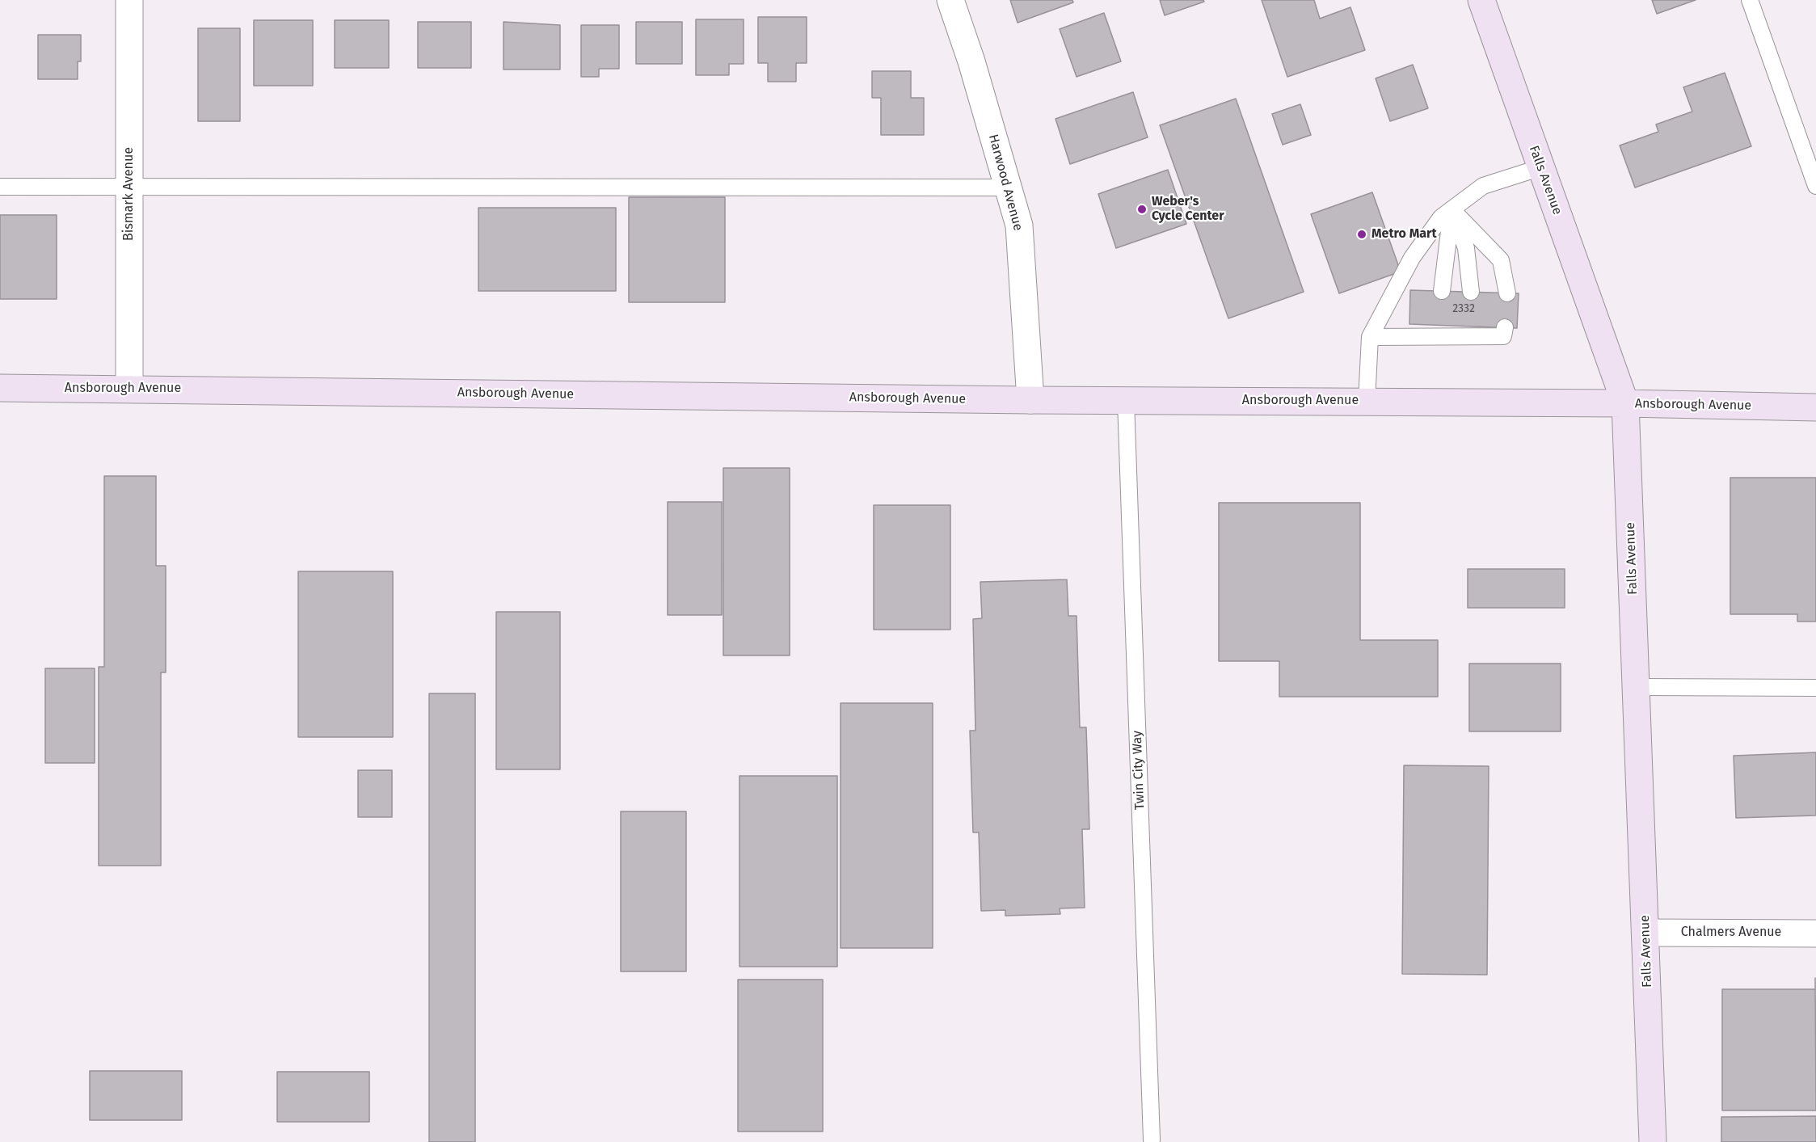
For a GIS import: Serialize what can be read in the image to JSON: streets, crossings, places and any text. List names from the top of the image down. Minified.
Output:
{"streets":{"main road":["Falls Avenue","Ansborough Avenue"],"street":["Harwood Avenue","Bismark Avenue","Chalmers Avenue"],"lane":["Twin City Way"]},"crossings":[["Falls Avenue","Ansborough Avenue"],["Falls Avenue","Chalmers Avenue"],["Harwood Avenue","Ansborough Avenue"],["Bismark Avenue","Ansborough Avenue"],["Ansborough Avenue","Twin City Way"]],"places":["Weber's Cycle Center","Metro Mart"],"house_numbers":["2332"]}
